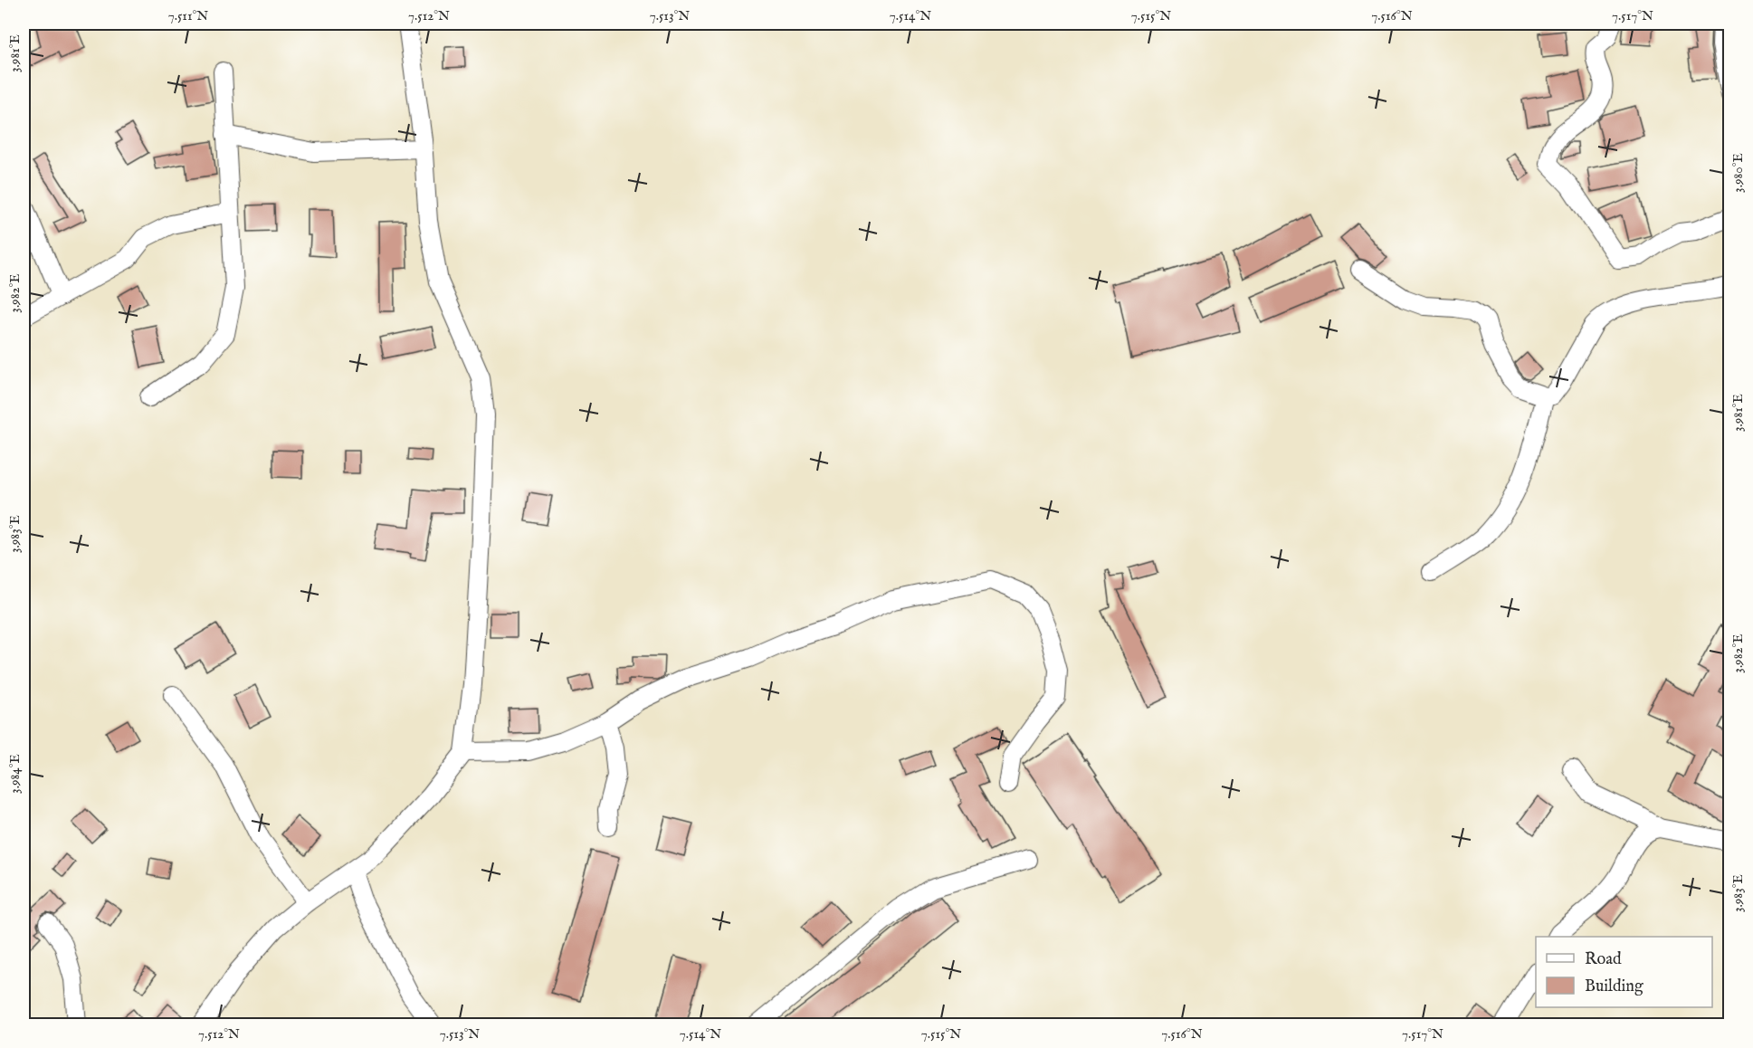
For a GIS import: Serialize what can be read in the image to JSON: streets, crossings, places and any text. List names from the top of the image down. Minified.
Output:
{"legend":["Road","Building"],"coordinates":["7.511°N","7.512°N","7.513°N","7.514°N","7.515°N","7.516°N","7.517°N","3.981°E","3.980°E","3.982°E","3.983°E","3.984°E"]}
